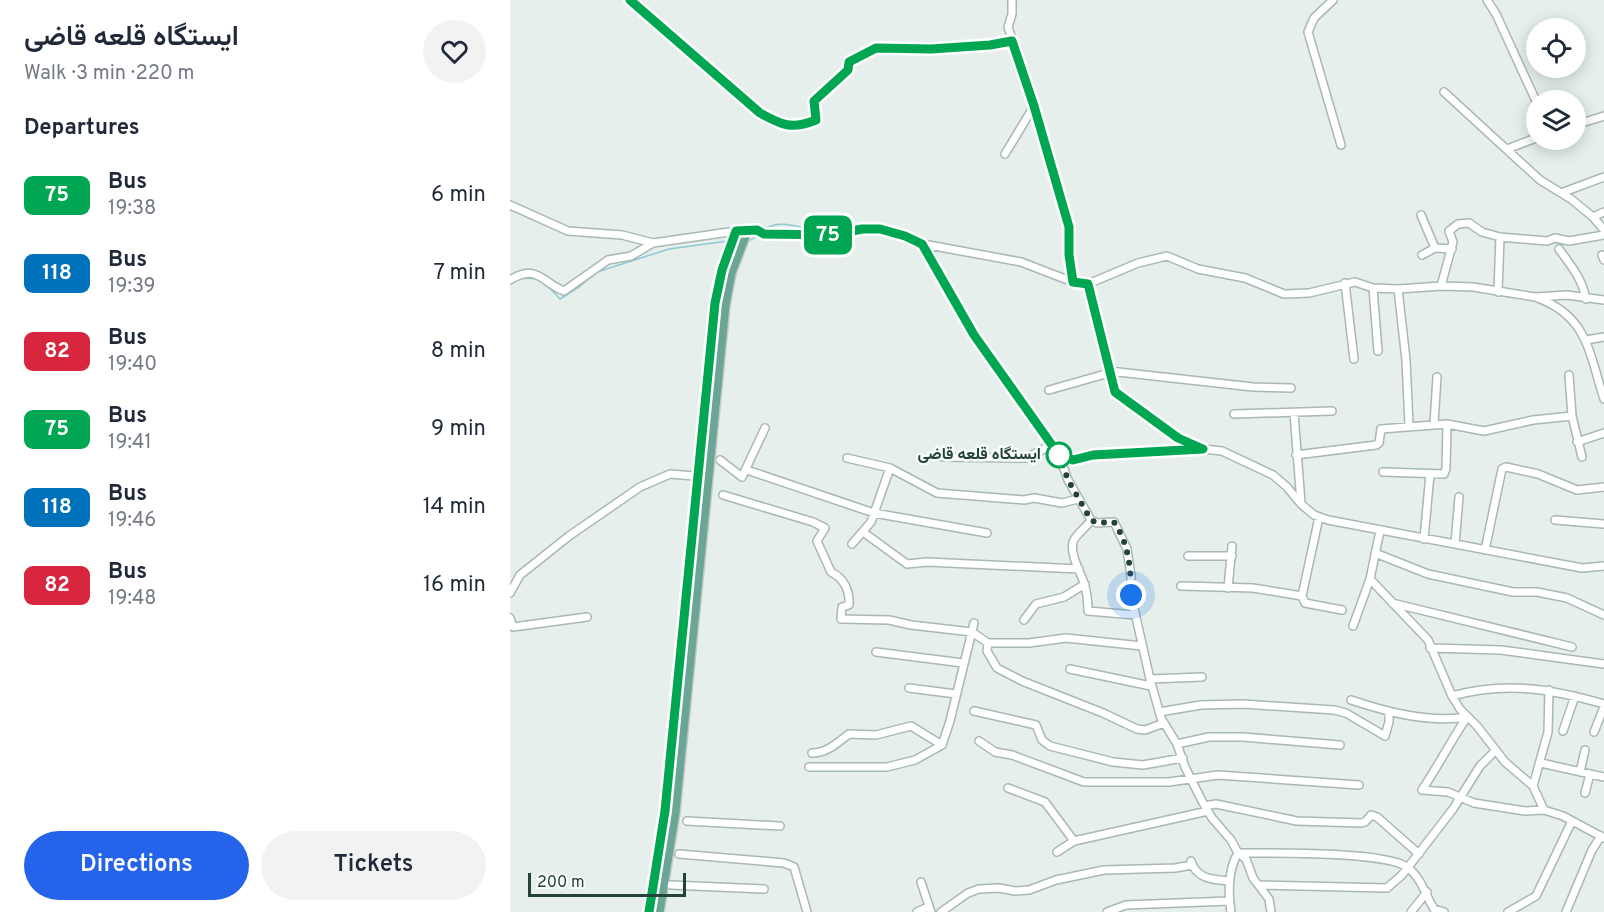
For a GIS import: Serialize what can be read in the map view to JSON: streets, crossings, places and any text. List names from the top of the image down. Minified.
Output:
{"places":["ایستگاه قلعه قاضی"],"lines":["bus line 75"],"scale_bar":"200 m","page":{"heading":[["ایستگاه قلعه قاضی","Walk · 3 min · 220 m"],"Departures"],"on_map":"75","list":[{"mark":"75","name":"Bus","note":"19:38","value":"6 min"},{"mark":"118","name":"Bus","note":"19:39","value":"7 min"},{"mark":"82","name":"Bus","note":"19:40","value":"8 min"},{"mark":"75","name":"Bus","note":"19:41","value":"9 min"},{"mark":"118","name":"Bus","note":"19:46","value":"14 min"},{"mark":"82","name":"Bus","note":"19:48","value":"16 min"}],"buttons":["Directions","Tickets"],"scale":"200 m"}}
